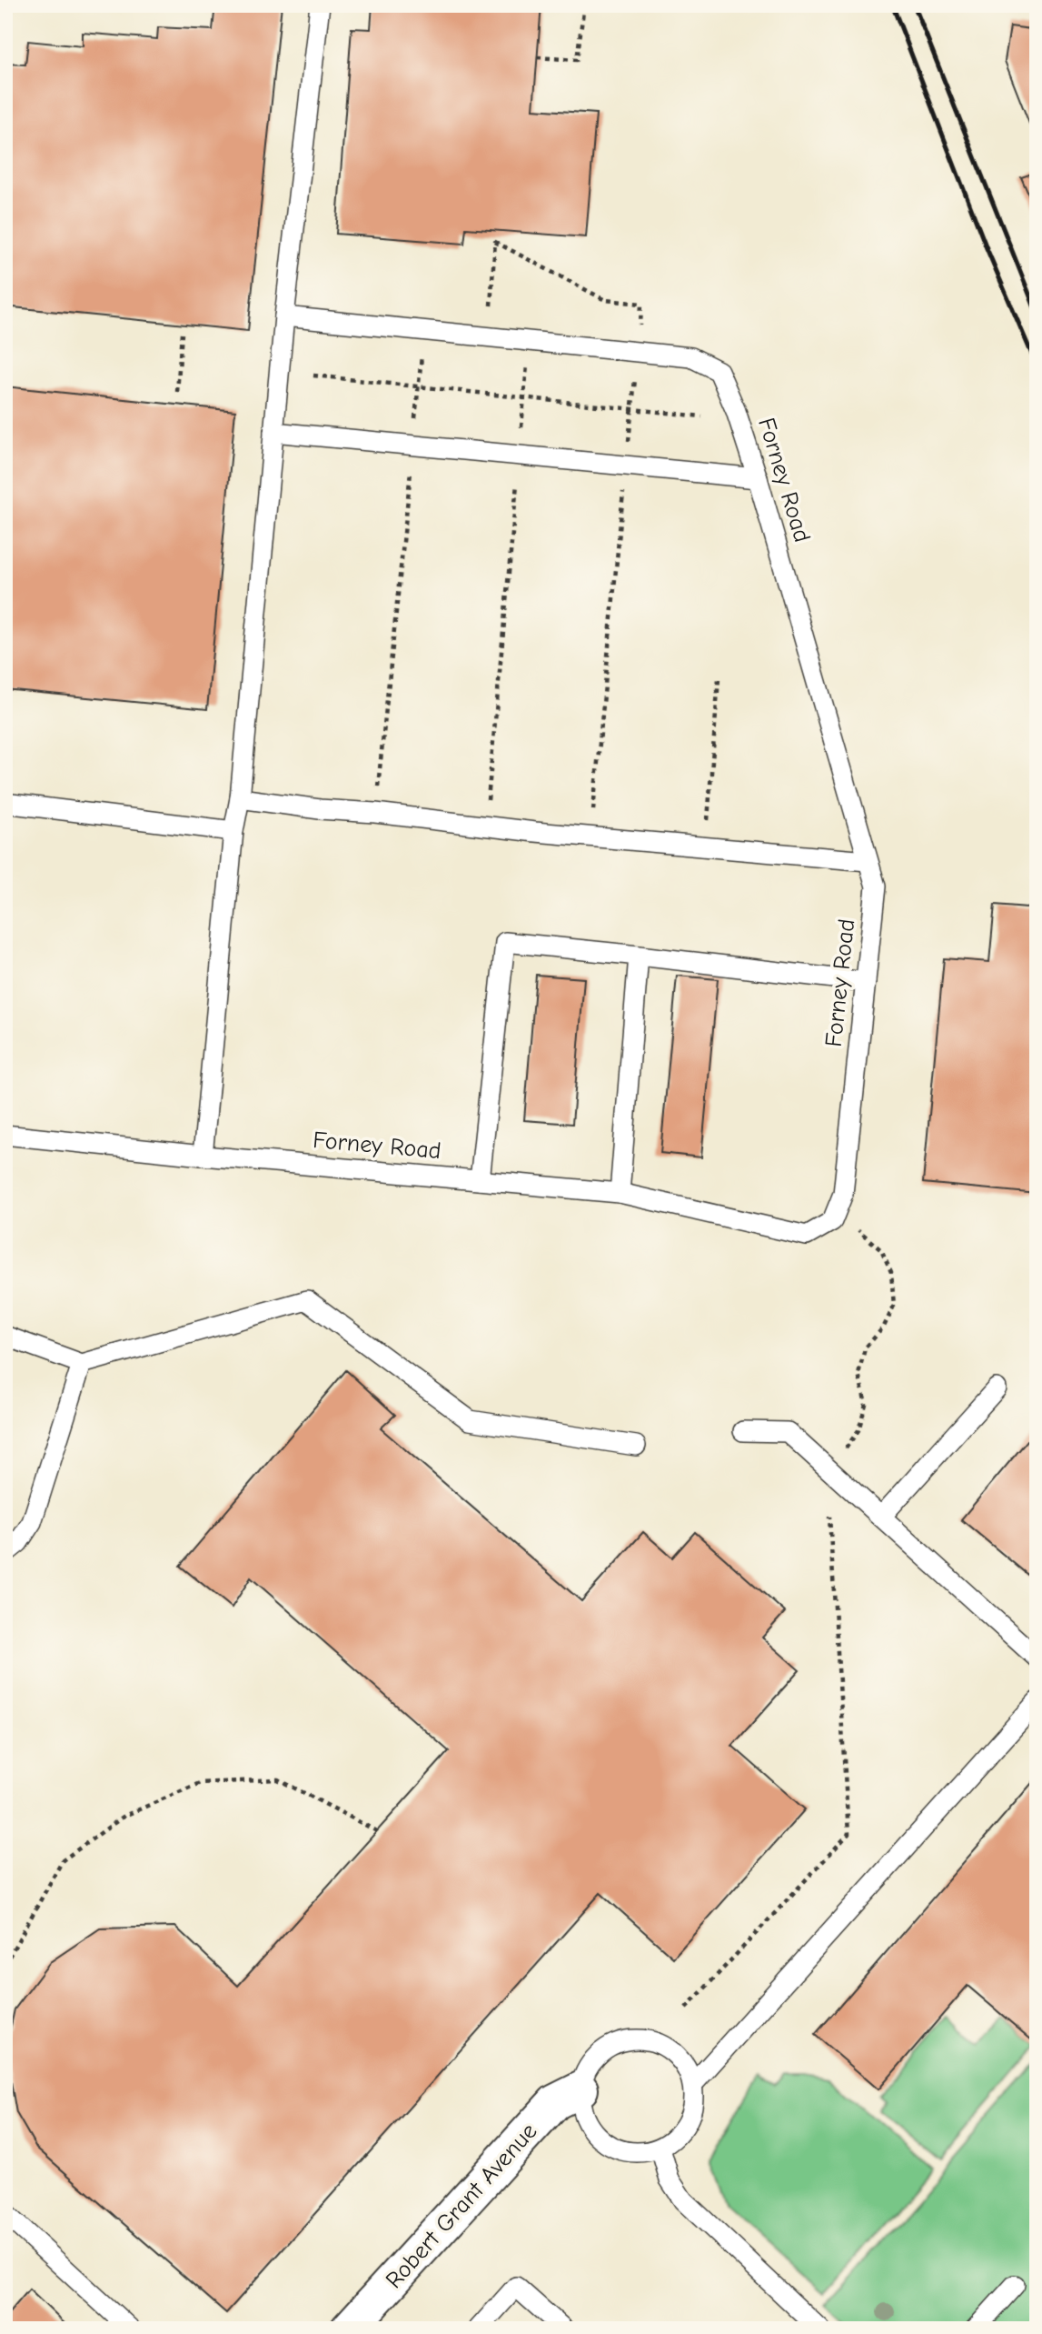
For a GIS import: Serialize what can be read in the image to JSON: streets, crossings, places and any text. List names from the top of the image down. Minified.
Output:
{"streets":{"street":["Robert Grant Avenue"],"lane":["Forney Road"]}}
